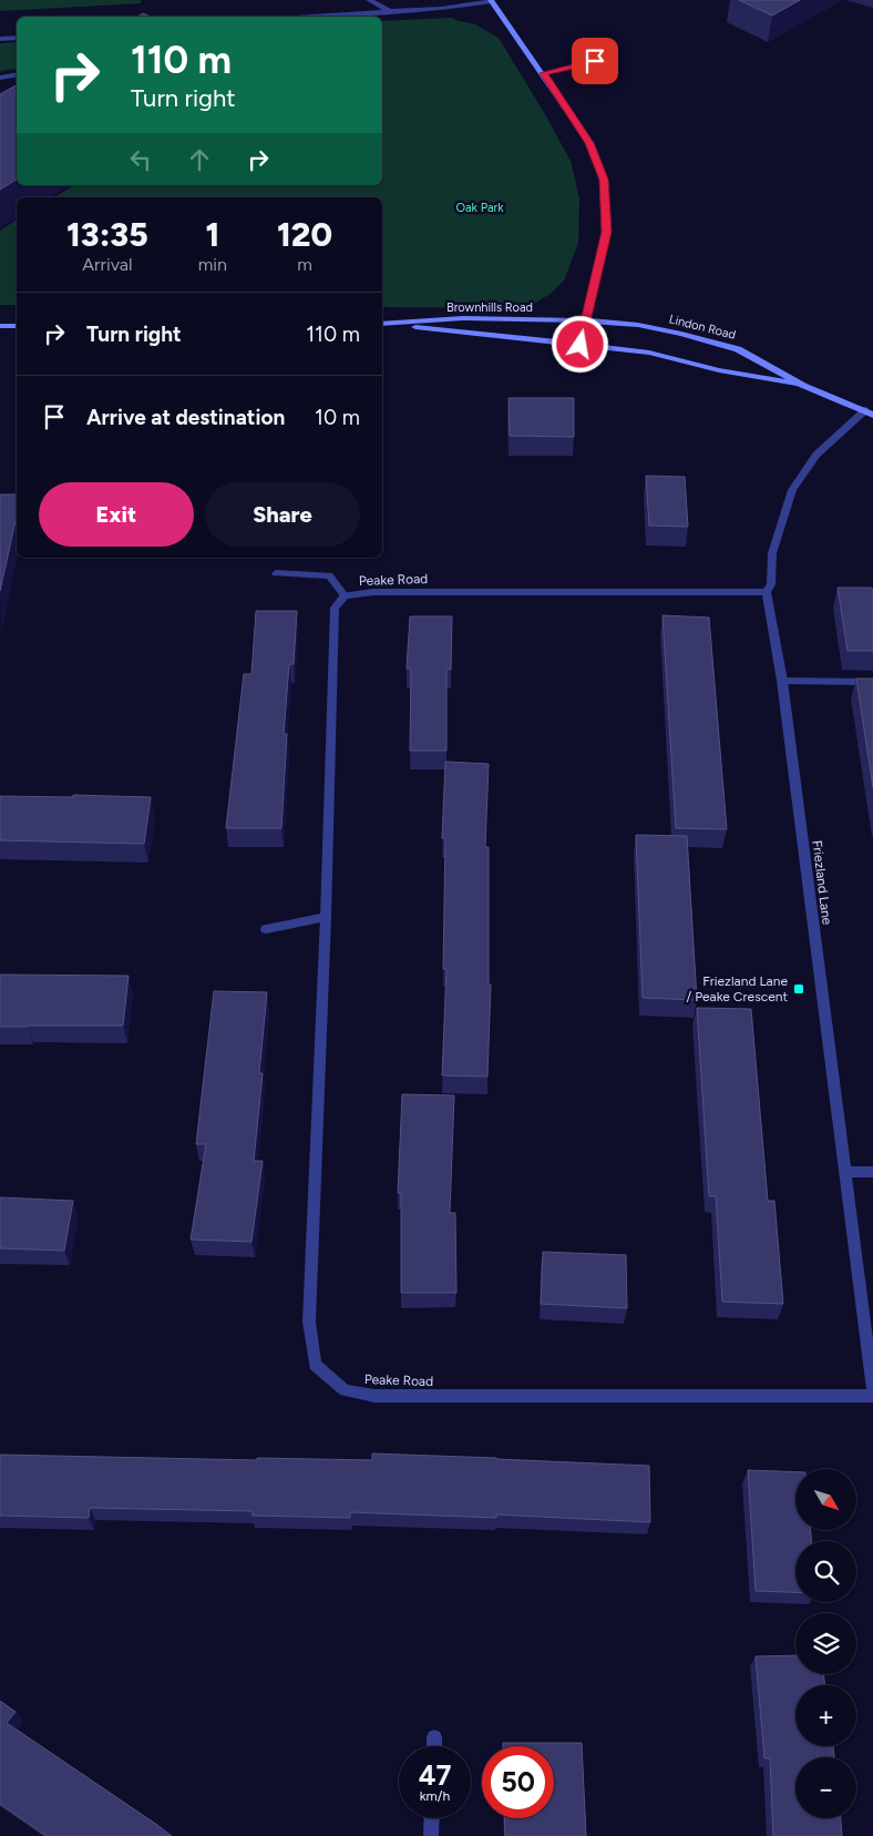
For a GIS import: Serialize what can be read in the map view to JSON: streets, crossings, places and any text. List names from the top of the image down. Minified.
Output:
{"streets":{"main road":["Brownhills Road","Lindon Road"],"street":["Peake Road","Friezland Lane"]},"crossings":[["Brownhills Road","Lindon Road"],["Lindon Road","Friezland Lane"],["Peake Road","Friezland Lane"]],"parks":["Oak Park"],"places":{"transit":["Friezland Lane / Peake Crescent"]},"north":"bottom right","page":{"turn":["110 m","Turn right"],"eta":["13:35","Arrival","1","min","120","m"],"list":[{"name":"Turn right","value":"110 m"},{"name":"Arrive at destination","value":"10 m"}],"buttons":["Exit","Share"],"map_buttons":["+","−"],"speed":"47 km/h","limit":"50"}}
